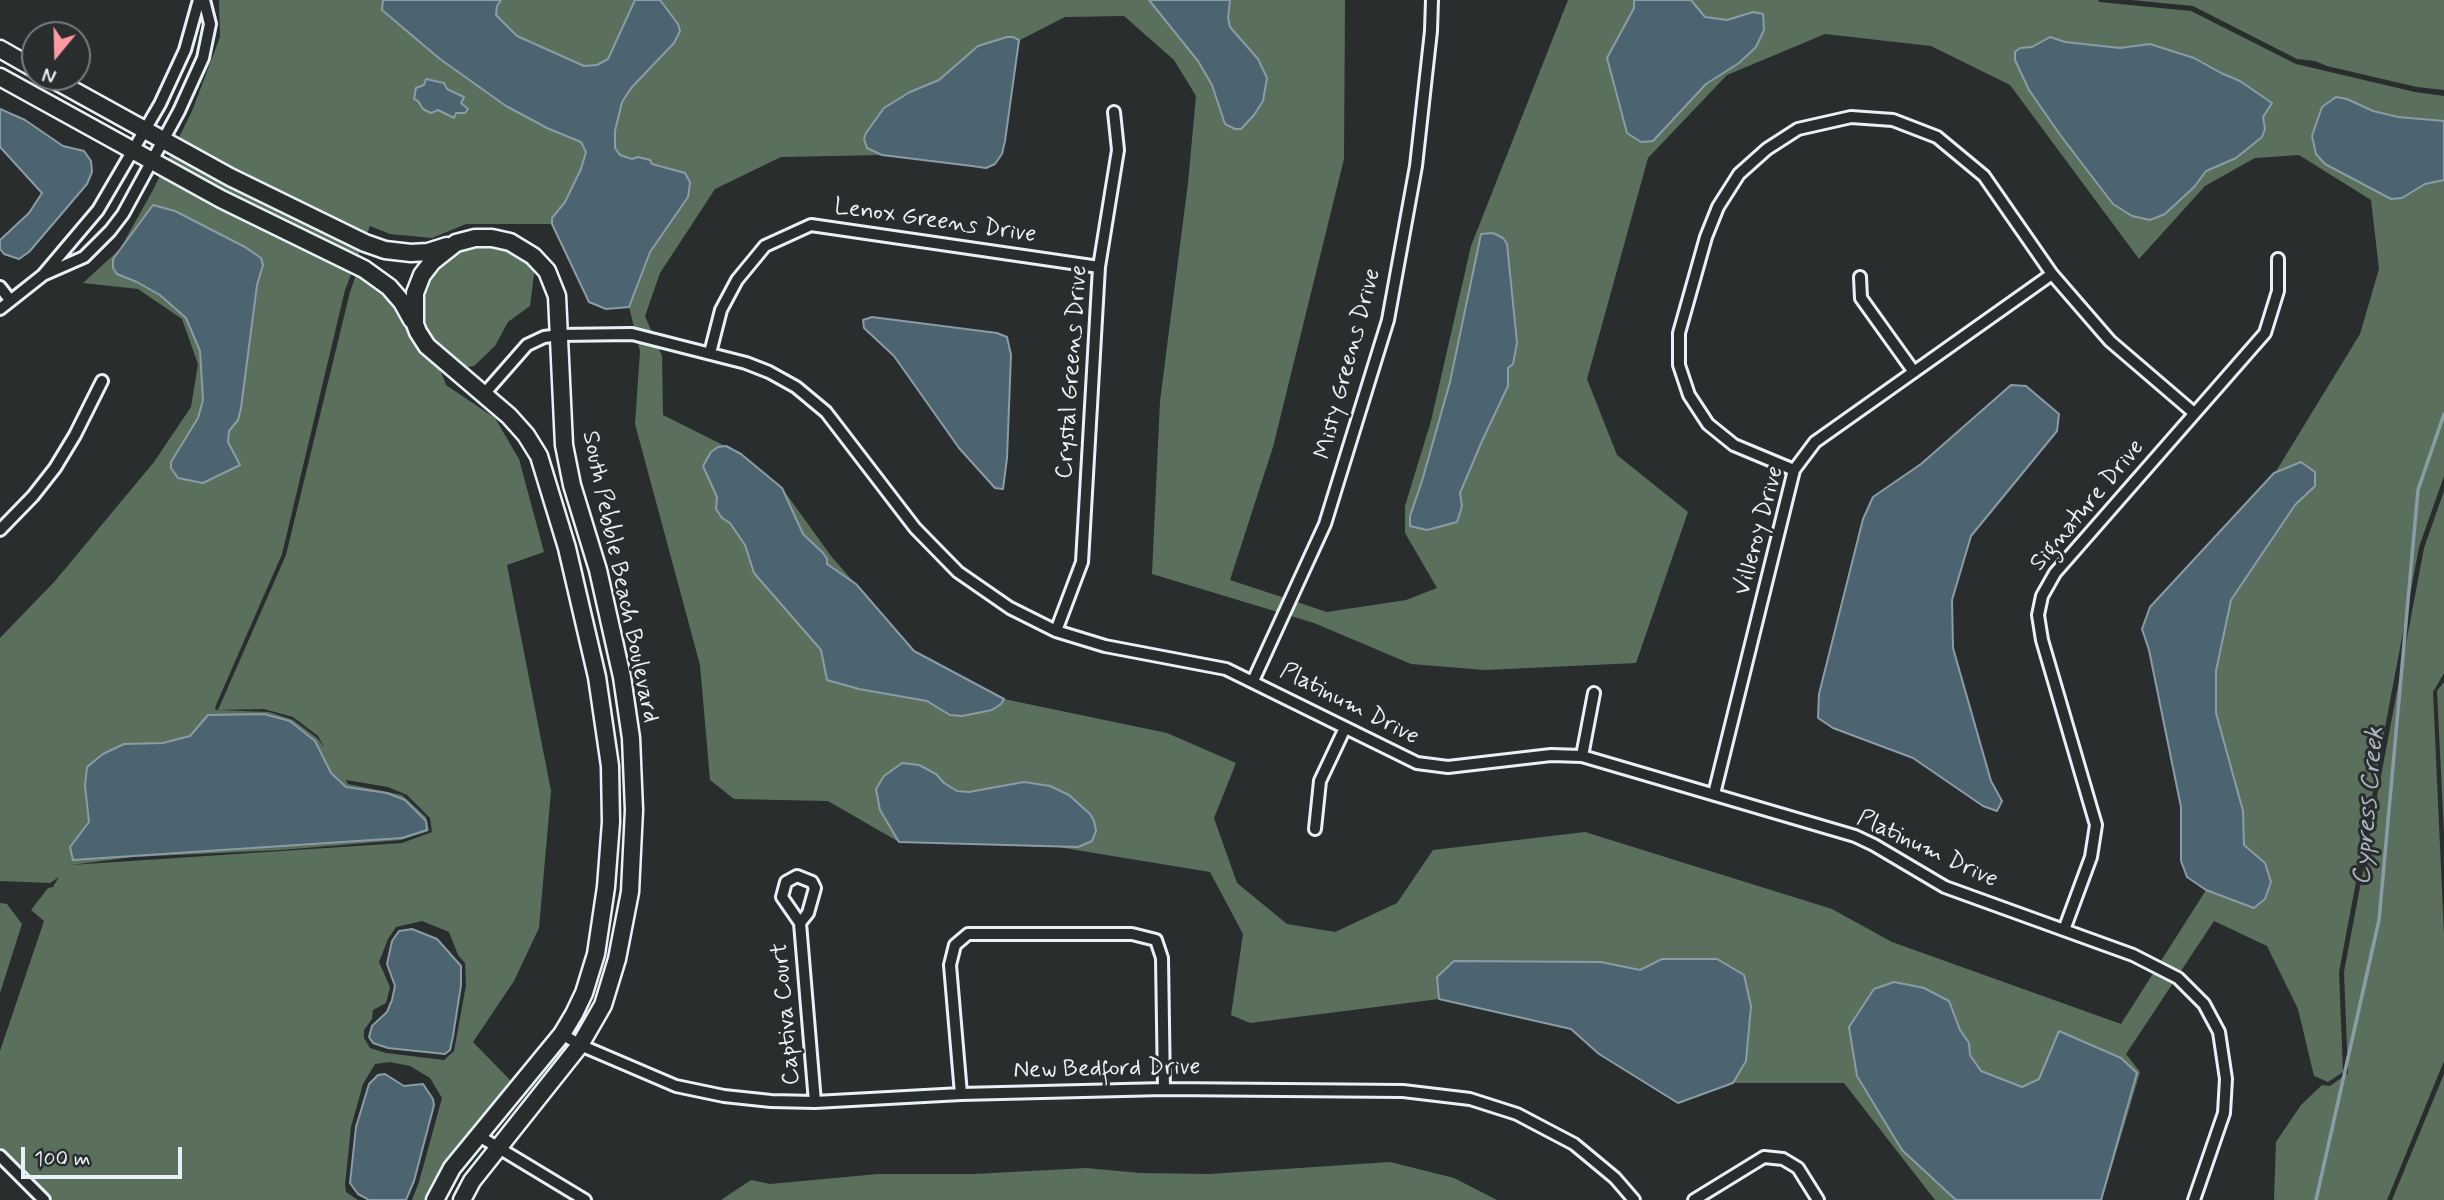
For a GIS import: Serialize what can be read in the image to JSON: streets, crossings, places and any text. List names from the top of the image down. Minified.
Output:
{"streets":{"street":["Lenox Greens Drive","Misty Greens Drive","Crystal Greens Drive","Signature Drive","Villeroy Drive","South Pebble Beach Boulevard","Platinum Drive","Captiva Court","New Bedford Drive"]},"crossings":[["Lenox Greens Drive","Crystal Greens Drive"],["Lenox Greens Drive","Platinum Drive"],["Misty Greens Drive","Platinum Drive"],["Crystal Greens Drive","Platinum Drive"],["Signature Drive","Platinum Drive"],["Villeroy Drive","Platinum Drive"],["South Pebble Beach Boulevard","Platinum Drive"],["South Pebble Beach Boulevard","New Bedford Drive"],["Captiva Court","New Bedford Drive"]],"water":["Cypress Creek"],"scale_bar":"100 m","north":"bottom"}
